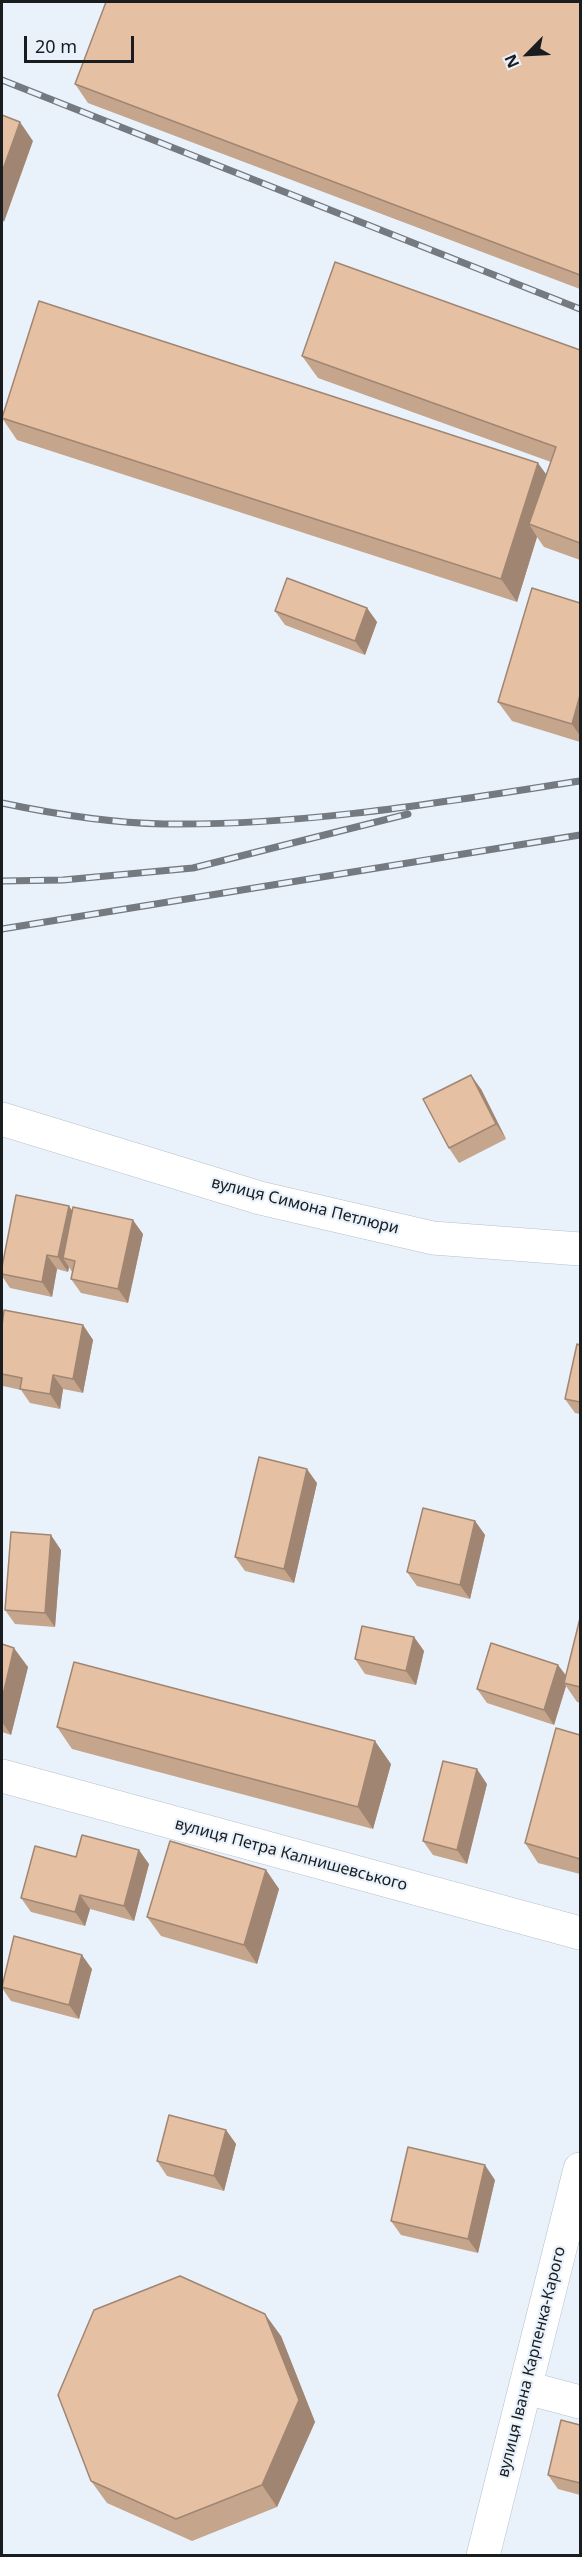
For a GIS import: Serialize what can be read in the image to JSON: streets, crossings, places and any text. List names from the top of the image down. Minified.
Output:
{"streets":{"street":["вулиця Симона Петлюри","вулиця Петра Калнишевського","вулиця Івана Карпенка-Карого"]},"scale_bar":"20 m","north":"bottom left"}
